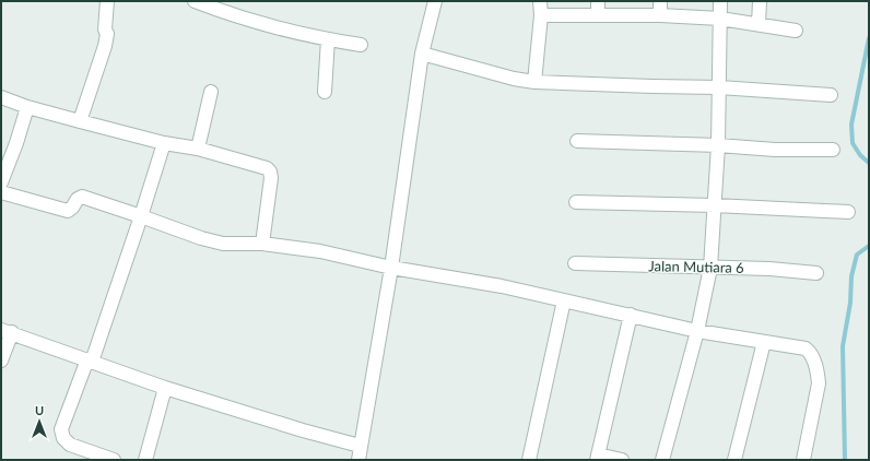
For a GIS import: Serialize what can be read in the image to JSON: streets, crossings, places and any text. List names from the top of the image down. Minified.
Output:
{"streets":{"street":["Jalan Mutiara 6"]},"north":"top"}
